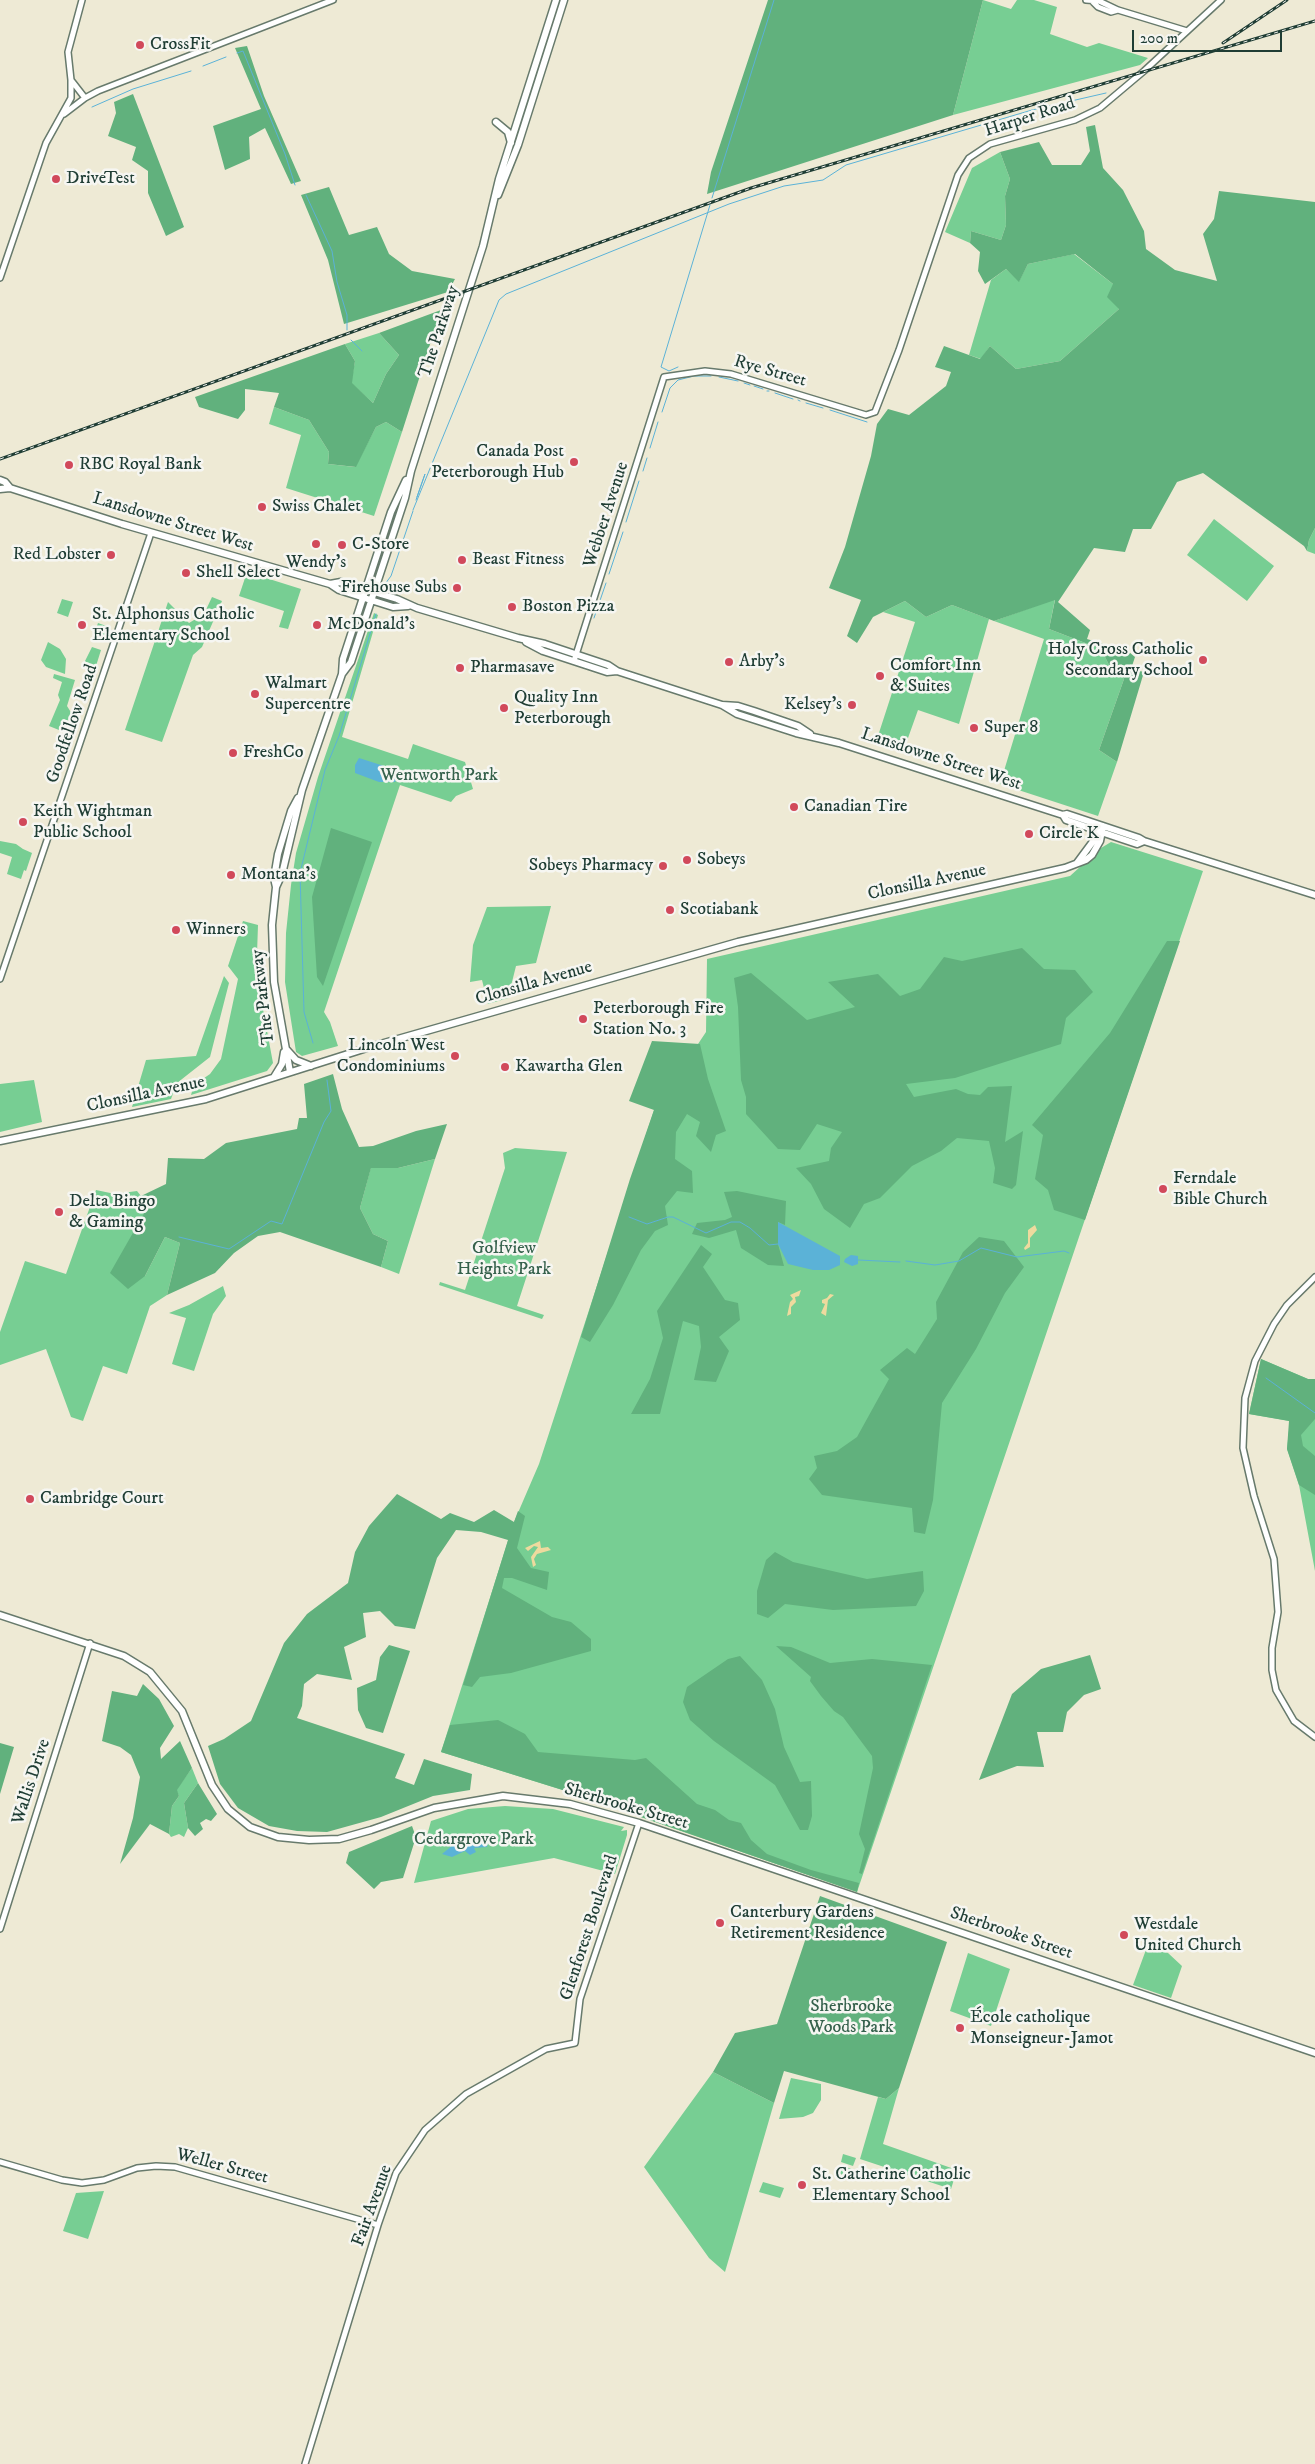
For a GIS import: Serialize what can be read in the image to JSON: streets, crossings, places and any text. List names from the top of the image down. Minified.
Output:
{"streets":{"main road":["The Parkway","Lansdowne Street West","Clonsilla Avenue","Sherbrooke Street"],"street":["Harper Road","Rye Street","Webber Avenue","Goodfellow Road","Wallis Drive","Glenforest Boulevard","Weller Street","Fair Avenue"]},"crossings":[["Harper Road","Rye Street"],["The Parkway","Lansdowne Street West"],["The Parkway","Clonsilla Avenue"],["Rye Street","Webber Avenue"],["Webber Avenue","Lansdowne Street West"],["Lansdowne Street West","Goodfellow Road"],["Lansdowne Street West","Clonsilla Avenue"],["Wallis Drive","Sherbrooke Street"],["Sherbrooke Street","Glenforest Boulevard"],["Glenforest Boulevard","Fair Avenue"],["Weller Street","Fair Avenue"]],"parks":["Wentworth Park","Golfview Heights Park","Cedargrove Park","Sherbrooke Woods Park"],"places":["CrossFit","DriveTest","Canada Post Peterborough Hub","RBC Royal Bank","Swiss Chalet","Wendy's","C-Store","Red Lobster","Beast Fitness","Shell Select","Firehouse Subs","Boston Pizza","St. Alphonsus Catholic Elementary School","McDonald's","Holy Cross Catholic Secondary School","Arby's","Pharmasave","Comfort Inn & Suites","Walmart Supercentre","Kelsey's","Quality Inn Peterborough","Super 8","FreshCo","Canadian Tire","Keith Wightman Public School","Circle K","Sobeys","Sobeys Pharmacy","Montana's","Scotiabank","Winners","Peterborough Fire Station No. 3","Lincoln West Condominiums","Kawartha Glen","Ferndale Bible Church","Delta Bingo & Gaming","Cambridge Court","Canterbury Gardens Retirement Residence","Westdale United Church","École catholique Monseigneur-Jamot","St. Catherine Catholic Elementary School"],"scale_bar":"200 m"}
